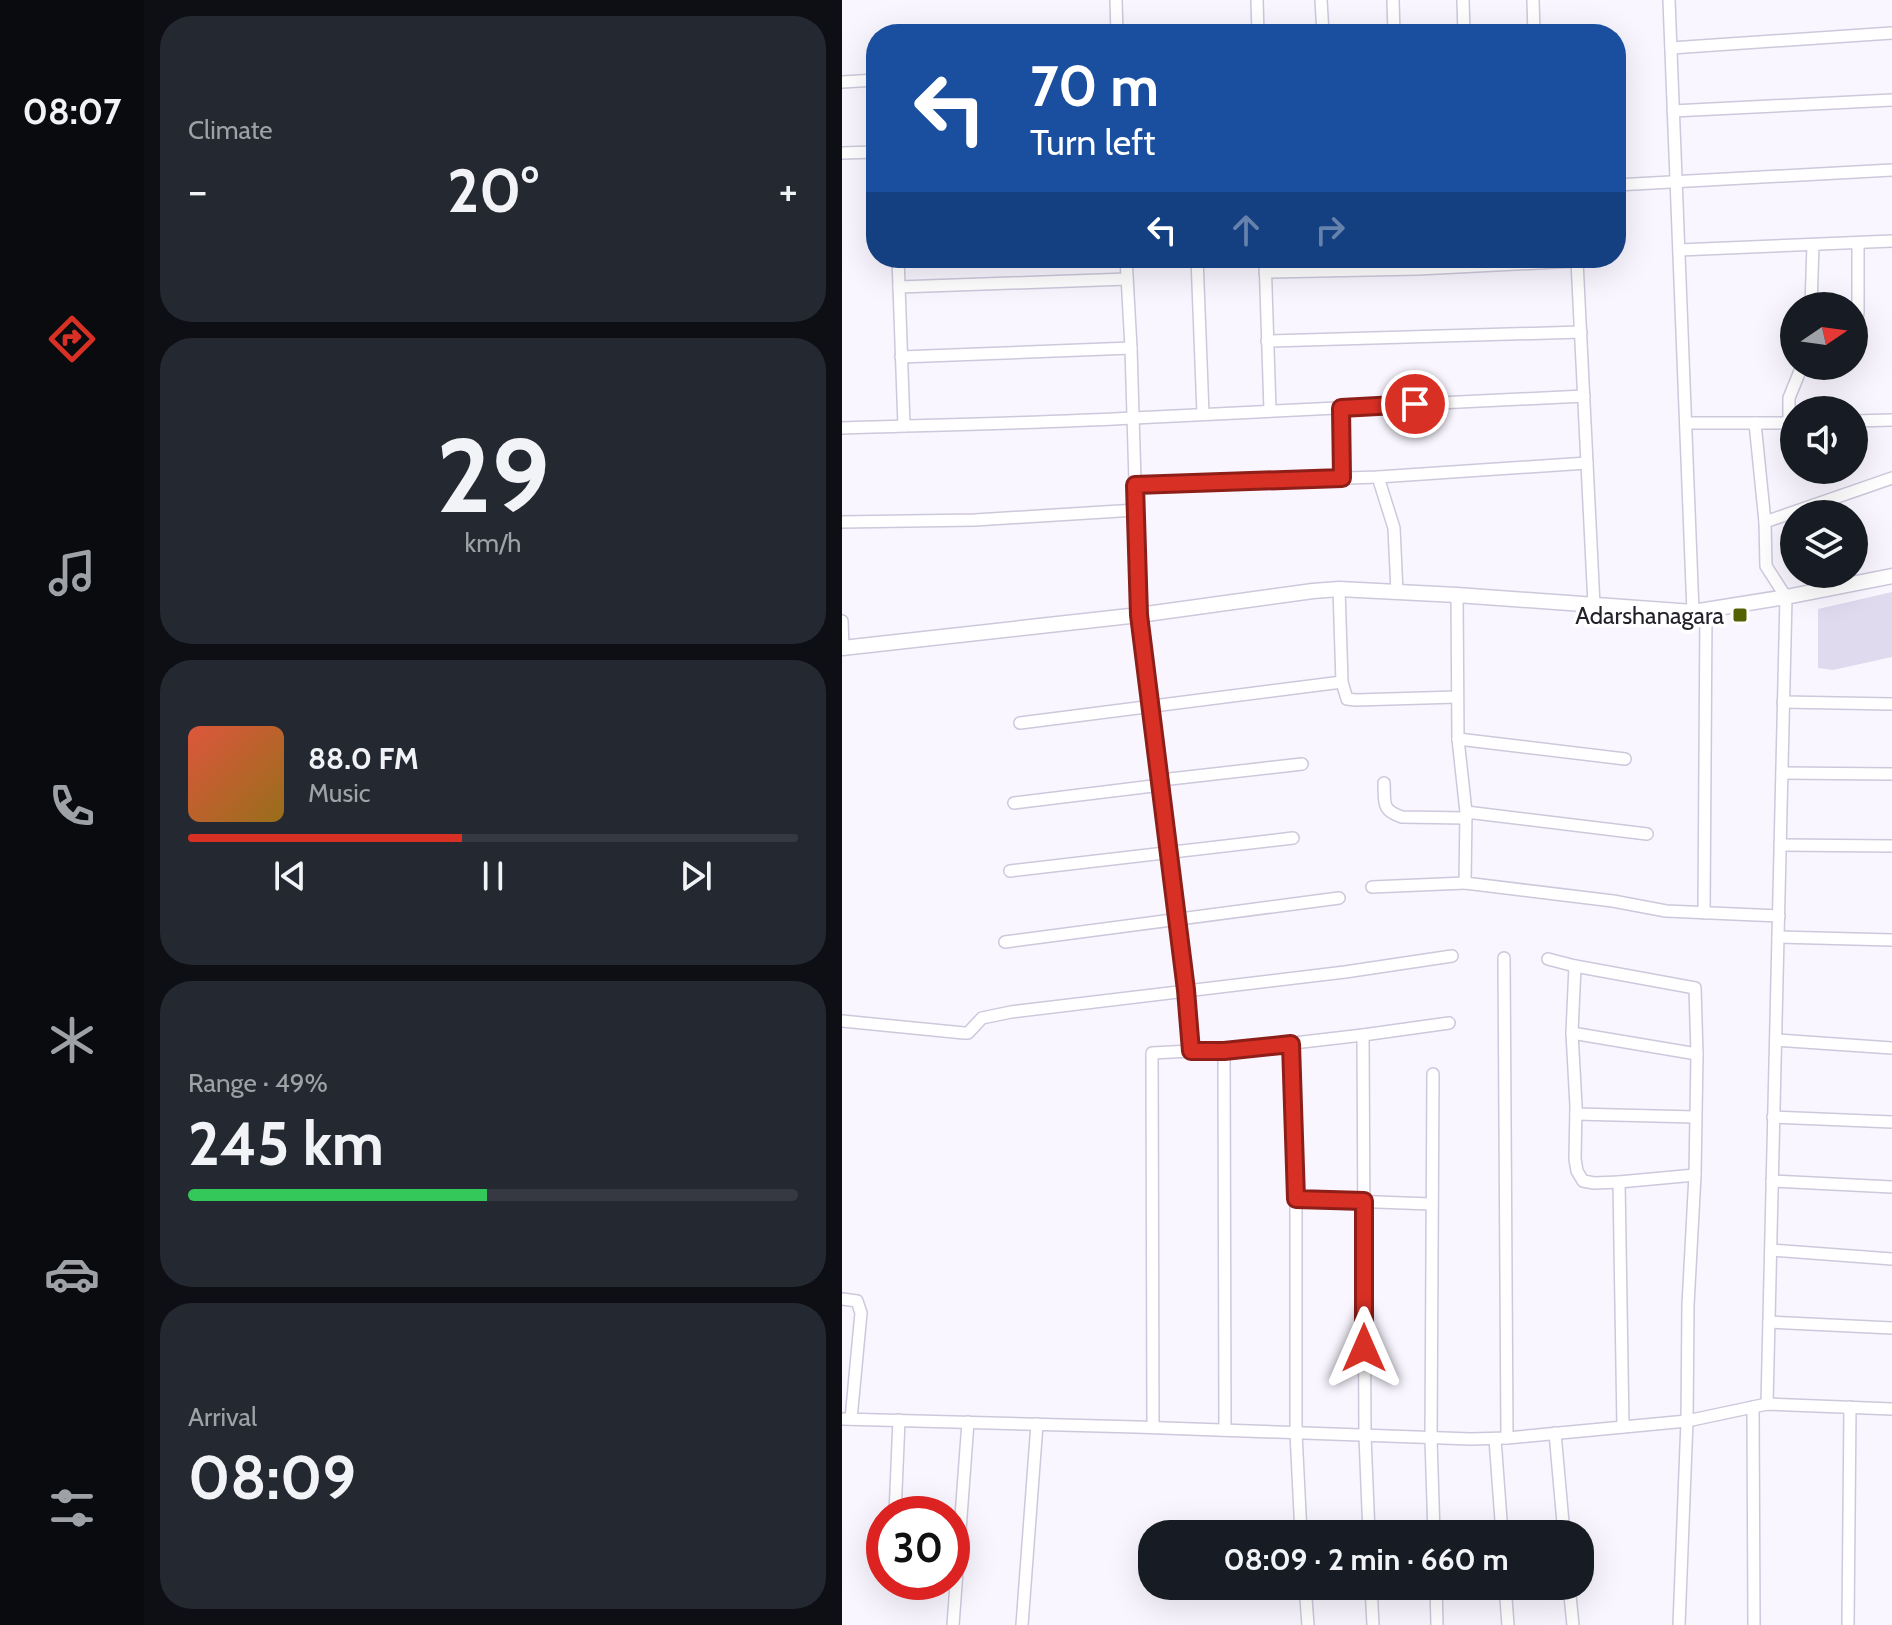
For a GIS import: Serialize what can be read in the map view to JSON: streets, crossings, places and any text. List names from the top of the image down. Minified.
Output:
{"places":{"transit":["Adarshanagara"]},"north":"right","page":{"tabs":"08:07","tile":["Climate",["29","km/h"],["Range · 49%","245 km"],["Arrival","08:09"]],"turn":["70 m","Turn left"],"heat":["−","20°","+"],"song":["88.0 FM","Music"],"limit":"30","trip":"08:09 · 2 min · 660 m"}}
